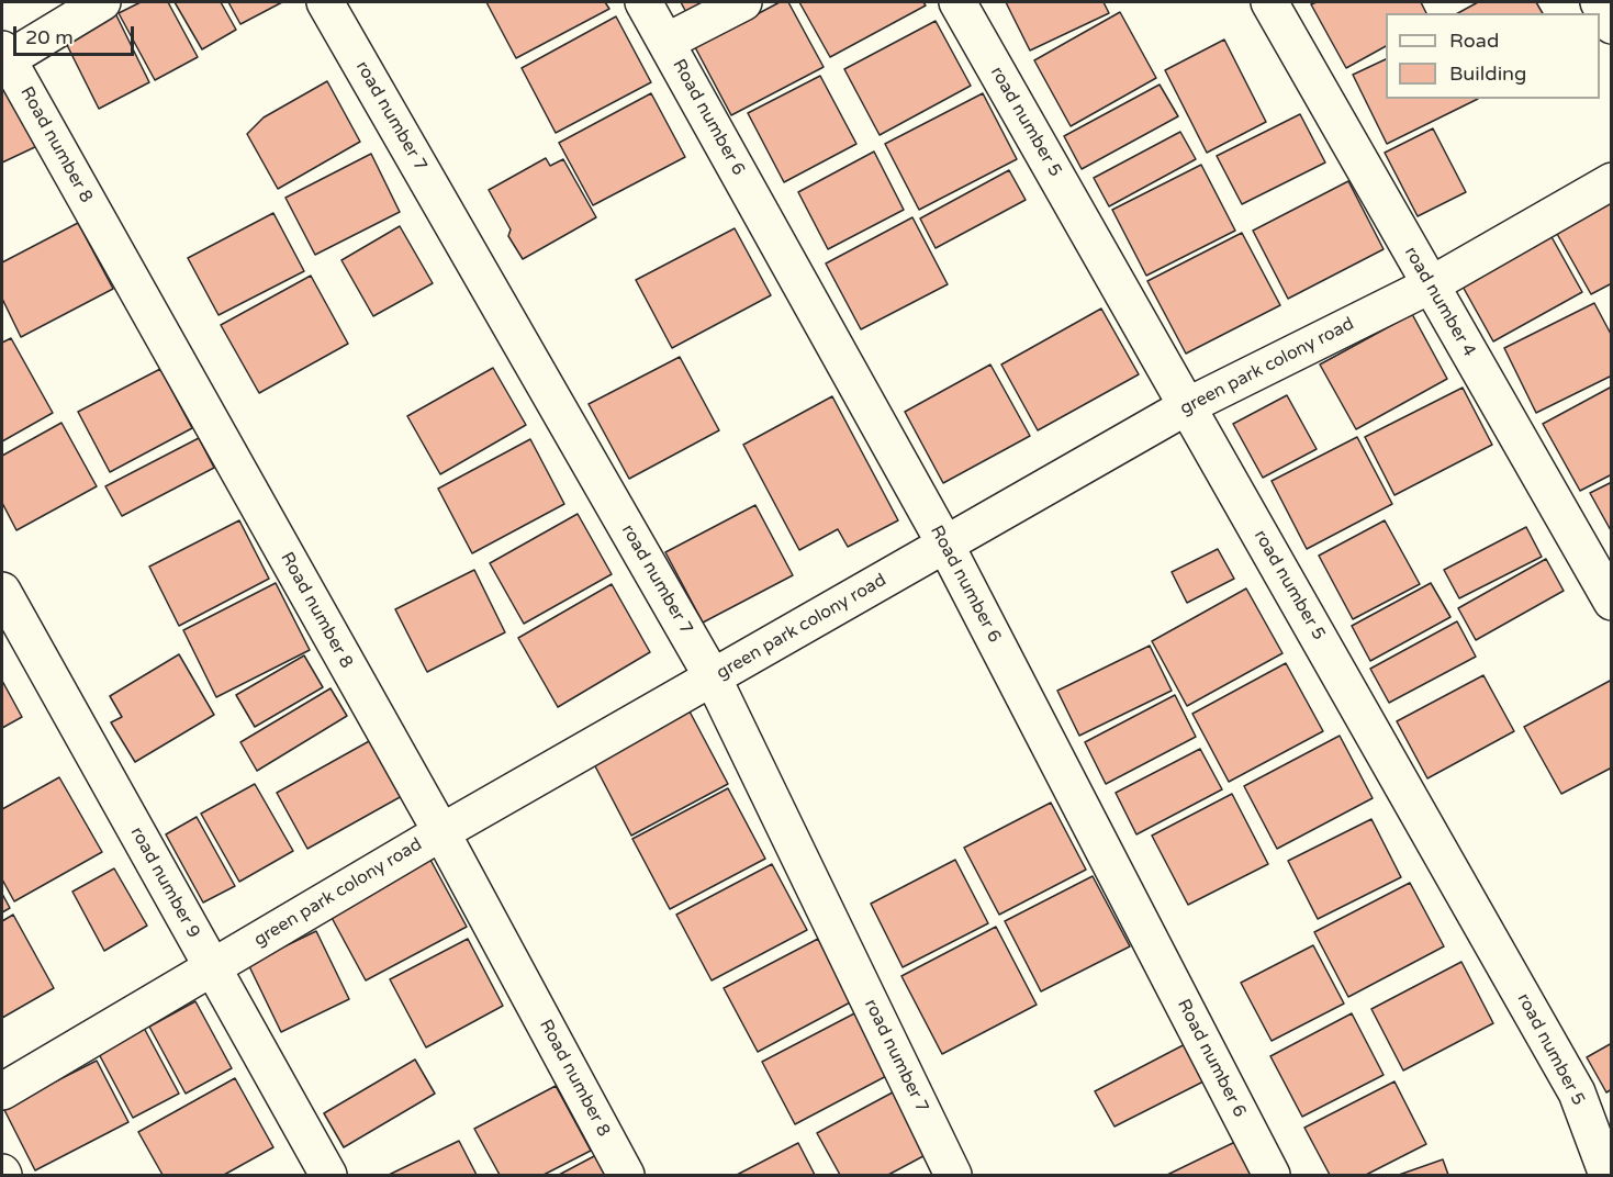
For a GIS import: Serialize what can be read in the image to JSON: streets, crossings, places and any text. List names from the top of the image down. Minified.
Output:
{"streets":{"street":["road number 7","Road number 6","road number 5","Road number 8","road number 4","green park colony road","road number 9"]},"crossings":[["road number 7","green park colony road"],["Road number 6","green park colony road"],["road number 5","green park colony road"],["Road number 8","green park colony road"],["road number 4","green park colony road"],["green park colony road","road number 9"]],"legend":["Road","Building"],"scale_bar":"20 m"}
